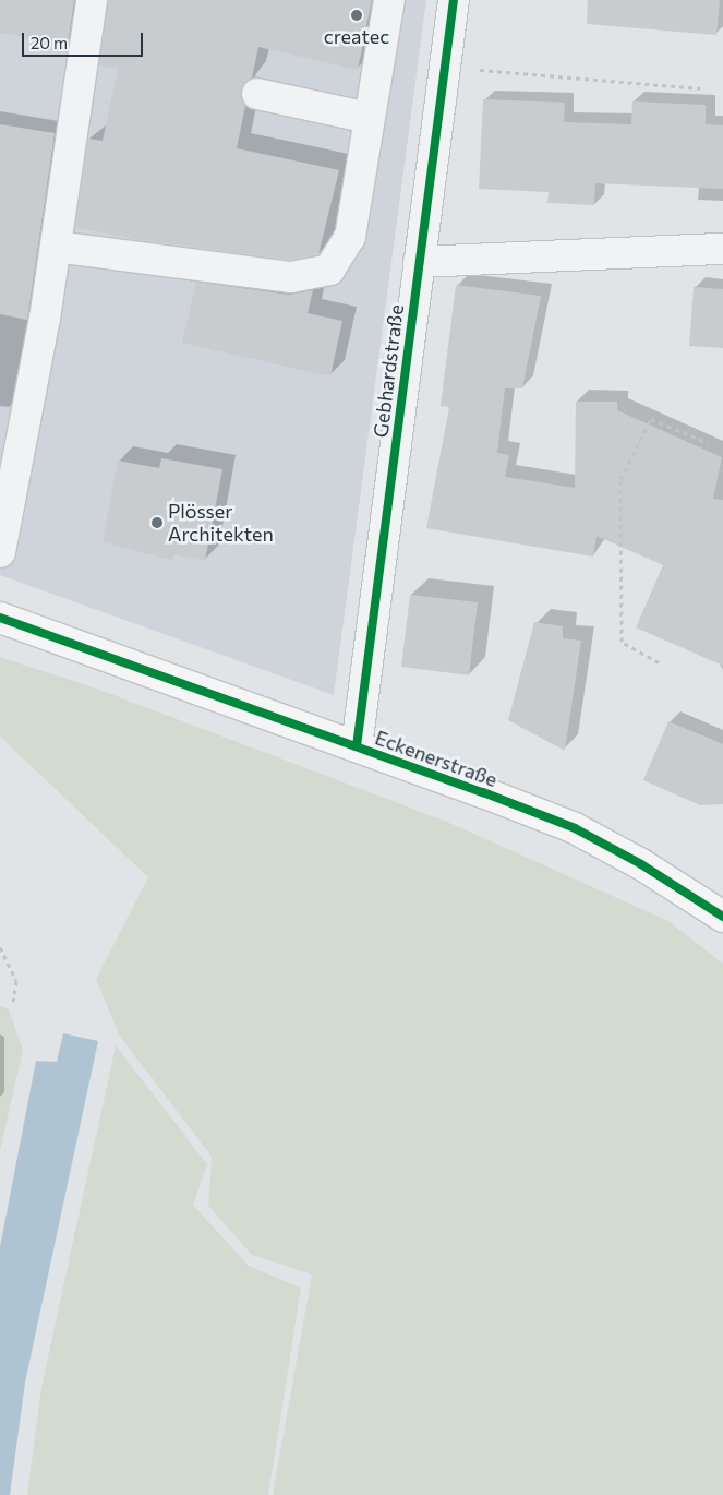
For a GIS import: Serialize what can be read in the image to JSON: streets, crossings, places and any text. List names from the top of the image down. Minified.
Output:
{"streets":{"main road":["Eckenerstraße"],"street":["Gebhardstraße"]},"crossings":[["Gebhardstraße","Eckenerstraße"]],"places":["createc","Plösser Architekten"],"scale_bar":"20 m"}
